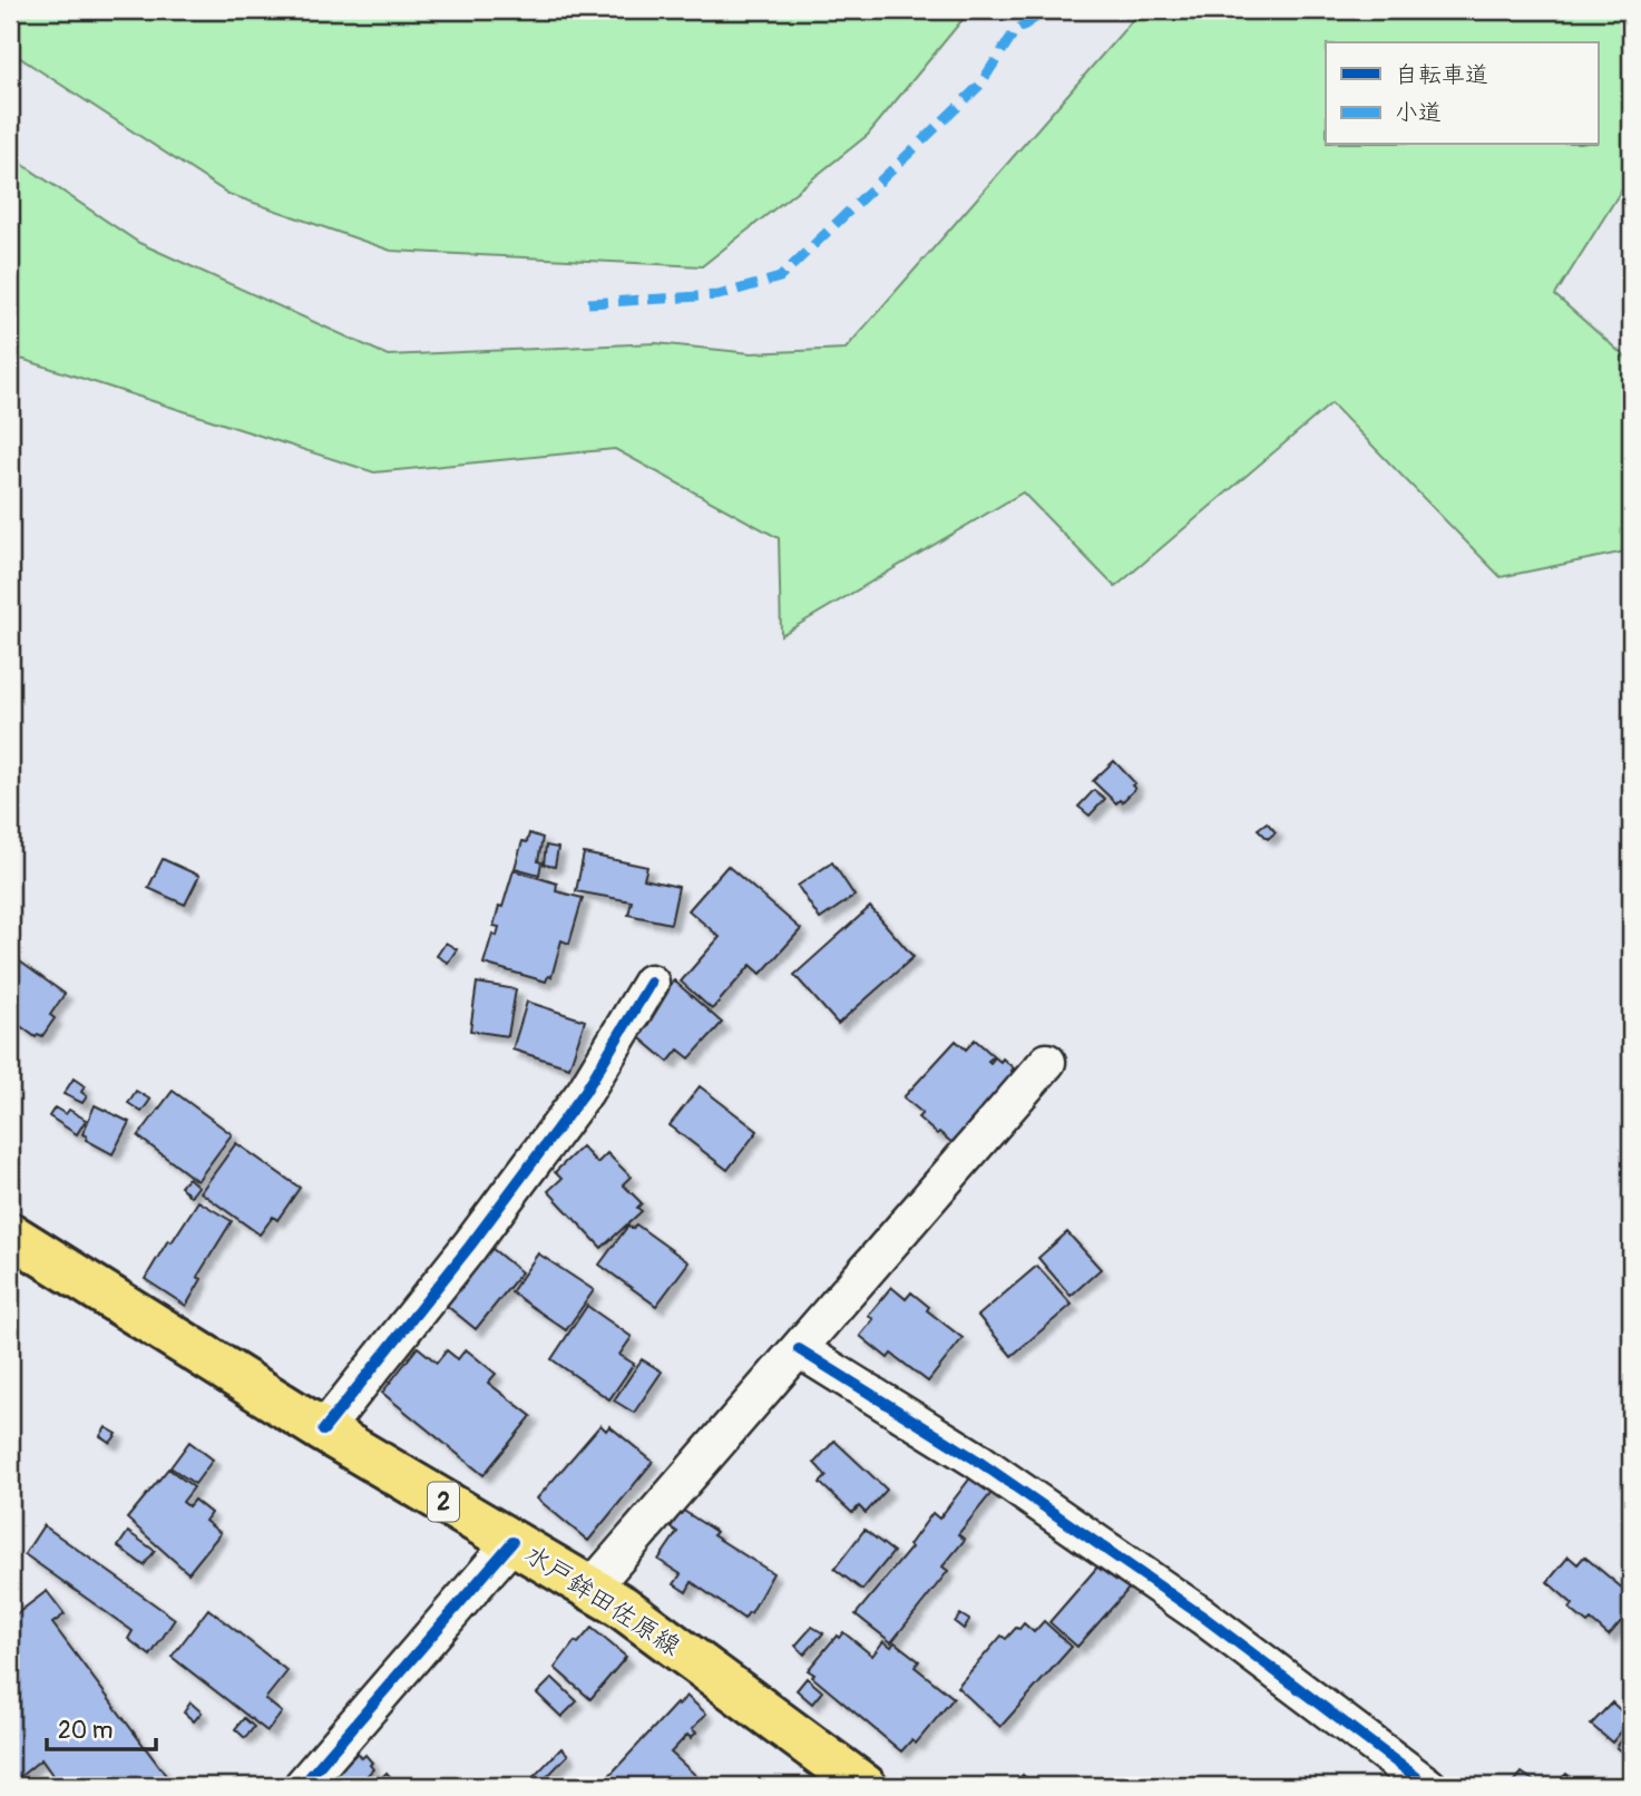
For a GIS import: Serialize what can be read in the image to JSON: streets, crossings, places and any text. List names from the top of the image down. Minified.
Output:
{"streets":{"main road":["2","水戸鉾田佐原線"]},"legend":["自転車道","小道"],"scale_bar":"20 m"}
